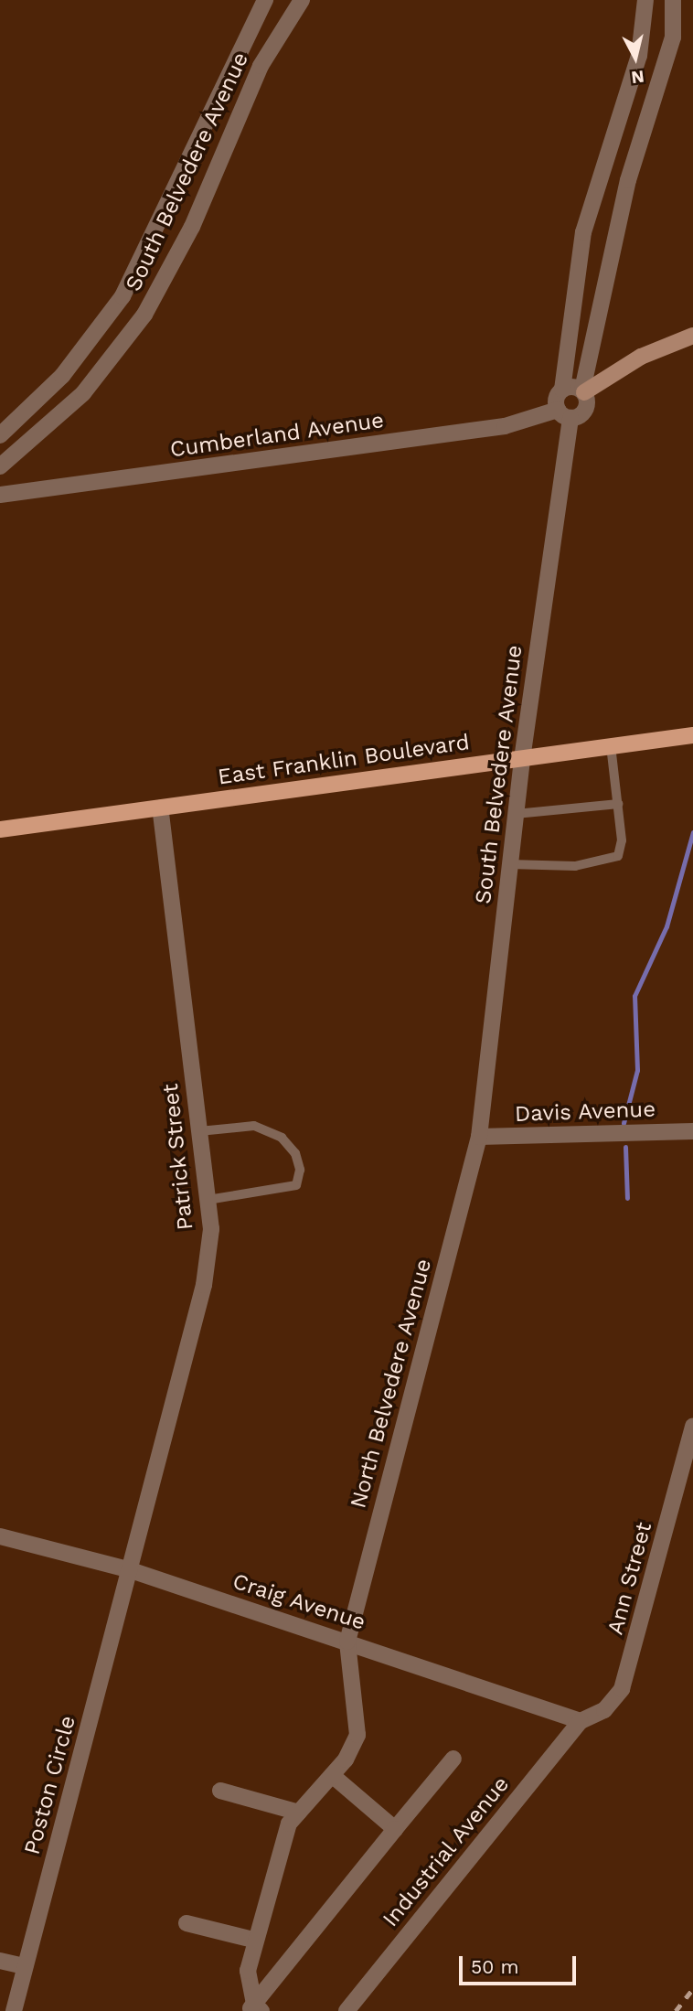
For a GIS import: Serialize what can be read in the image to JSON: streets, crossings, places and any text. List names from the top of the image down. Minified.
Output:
{"streets":{"main road":["East Franklin Boulevard"],"street":["South Belvedere Avenue","Cumberland Avenue","Davis Avenue","Patrick Street","North Belvedere Avenue","Ann Street","Craig Avenue","Poston Circle","Industrial Avenue"]},"crossings":[["South Belvedere Avenue","Cumberland Avenue"],["South Belvedere Avenue","East Franklin Boulevard"],["South Belvedere Avenue","Davis Avenue"],["South Belvedere Avenue","North Belvedere Avenue"],["East Franklin Boulevard","Patrick Street"],["Davis Avenue","North Belvedere Avenue"],["Patrick Street","Craig Avenue"],["Patrick Street","Poston Circle"],["North Belvedere Avenue","Craig Avenue"],["Ann Street","Craig Avenue"],["Ann Street","Industrial Avenue"],["Craig Avenue","Poston Circle"],["Craig Avenue","Industrial Avenue"]],"scale_bar":"50 m","north":"bottom"}
